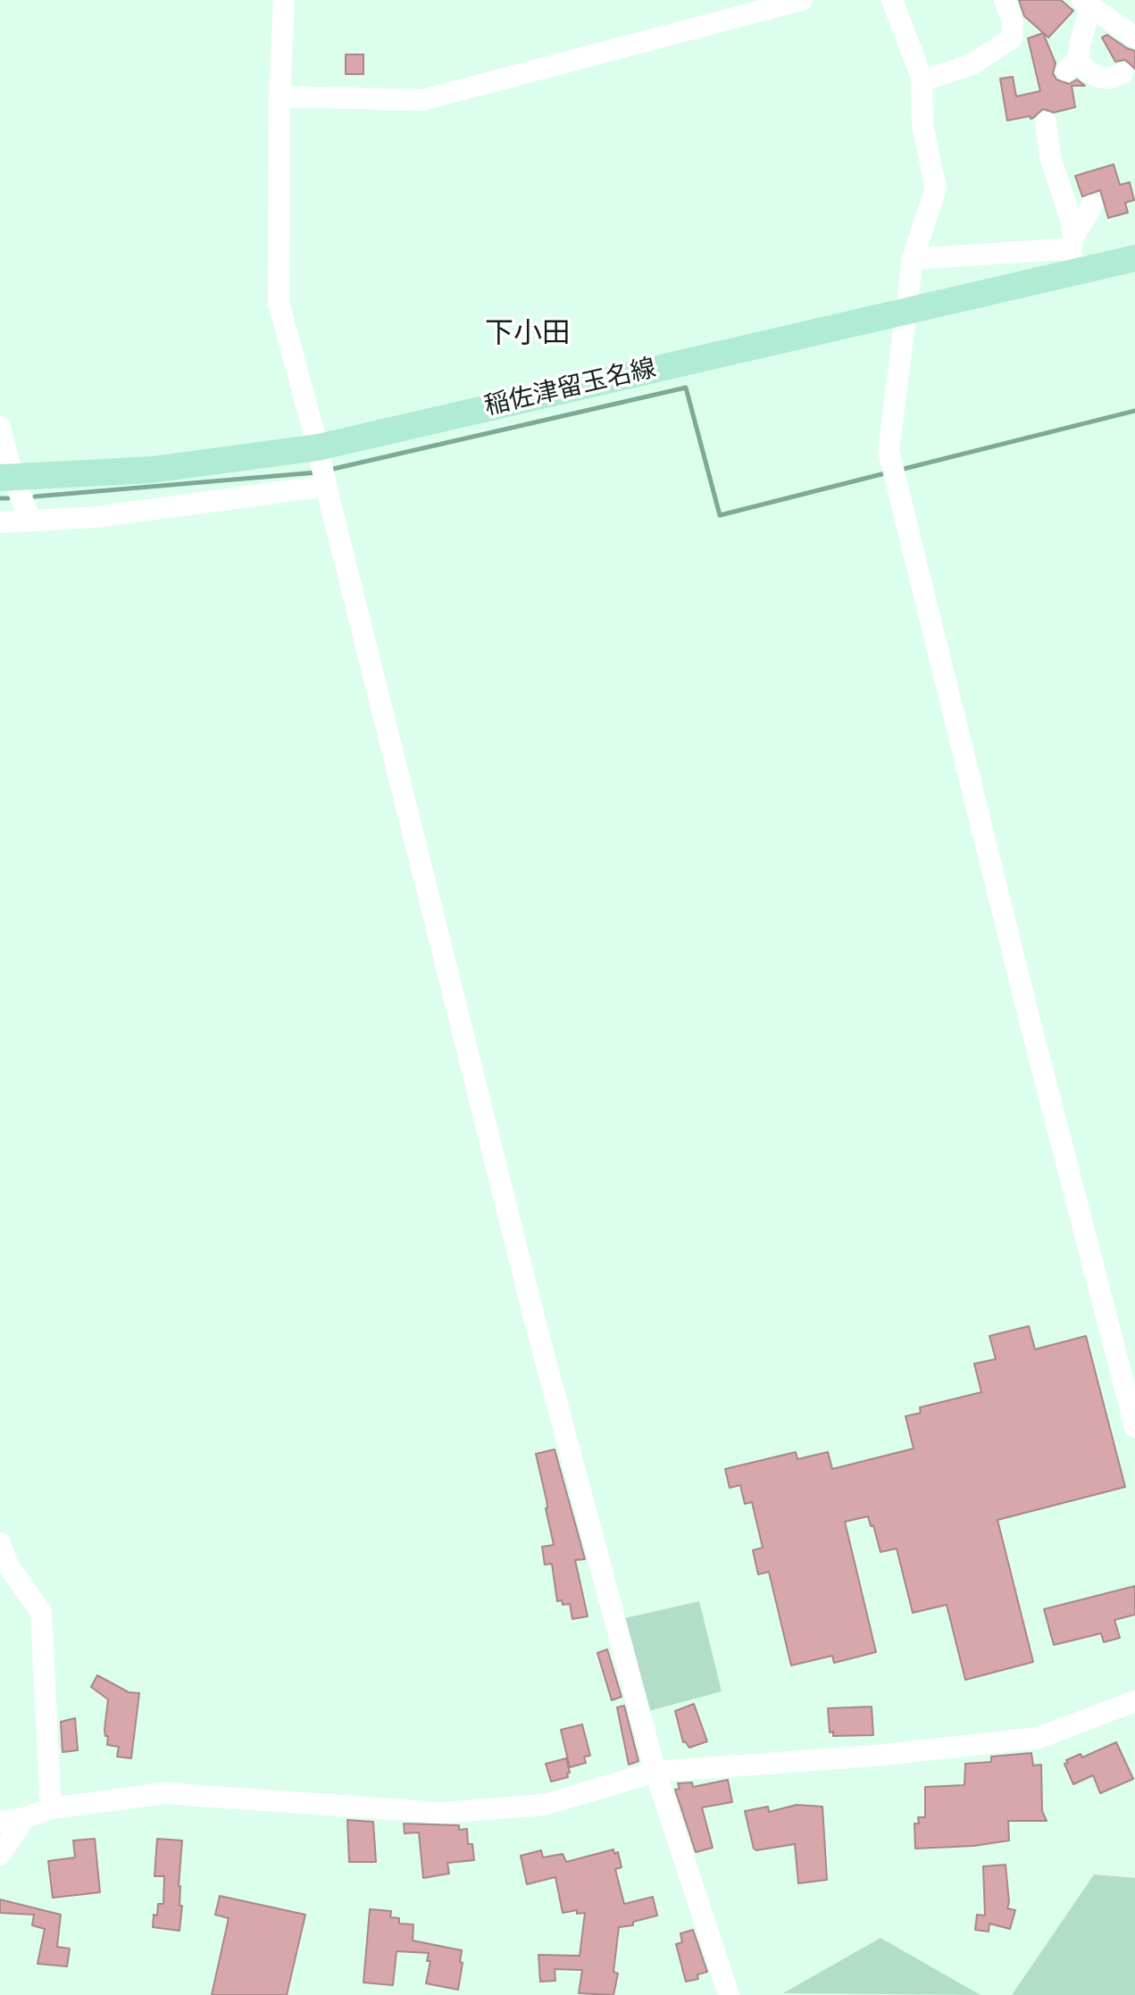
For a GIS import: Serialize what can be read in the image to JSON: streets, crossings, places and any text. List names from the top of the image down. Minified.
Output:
{"streets":{"main road":["稲佐津留玉名線"]},"districts":["下小田"]}
